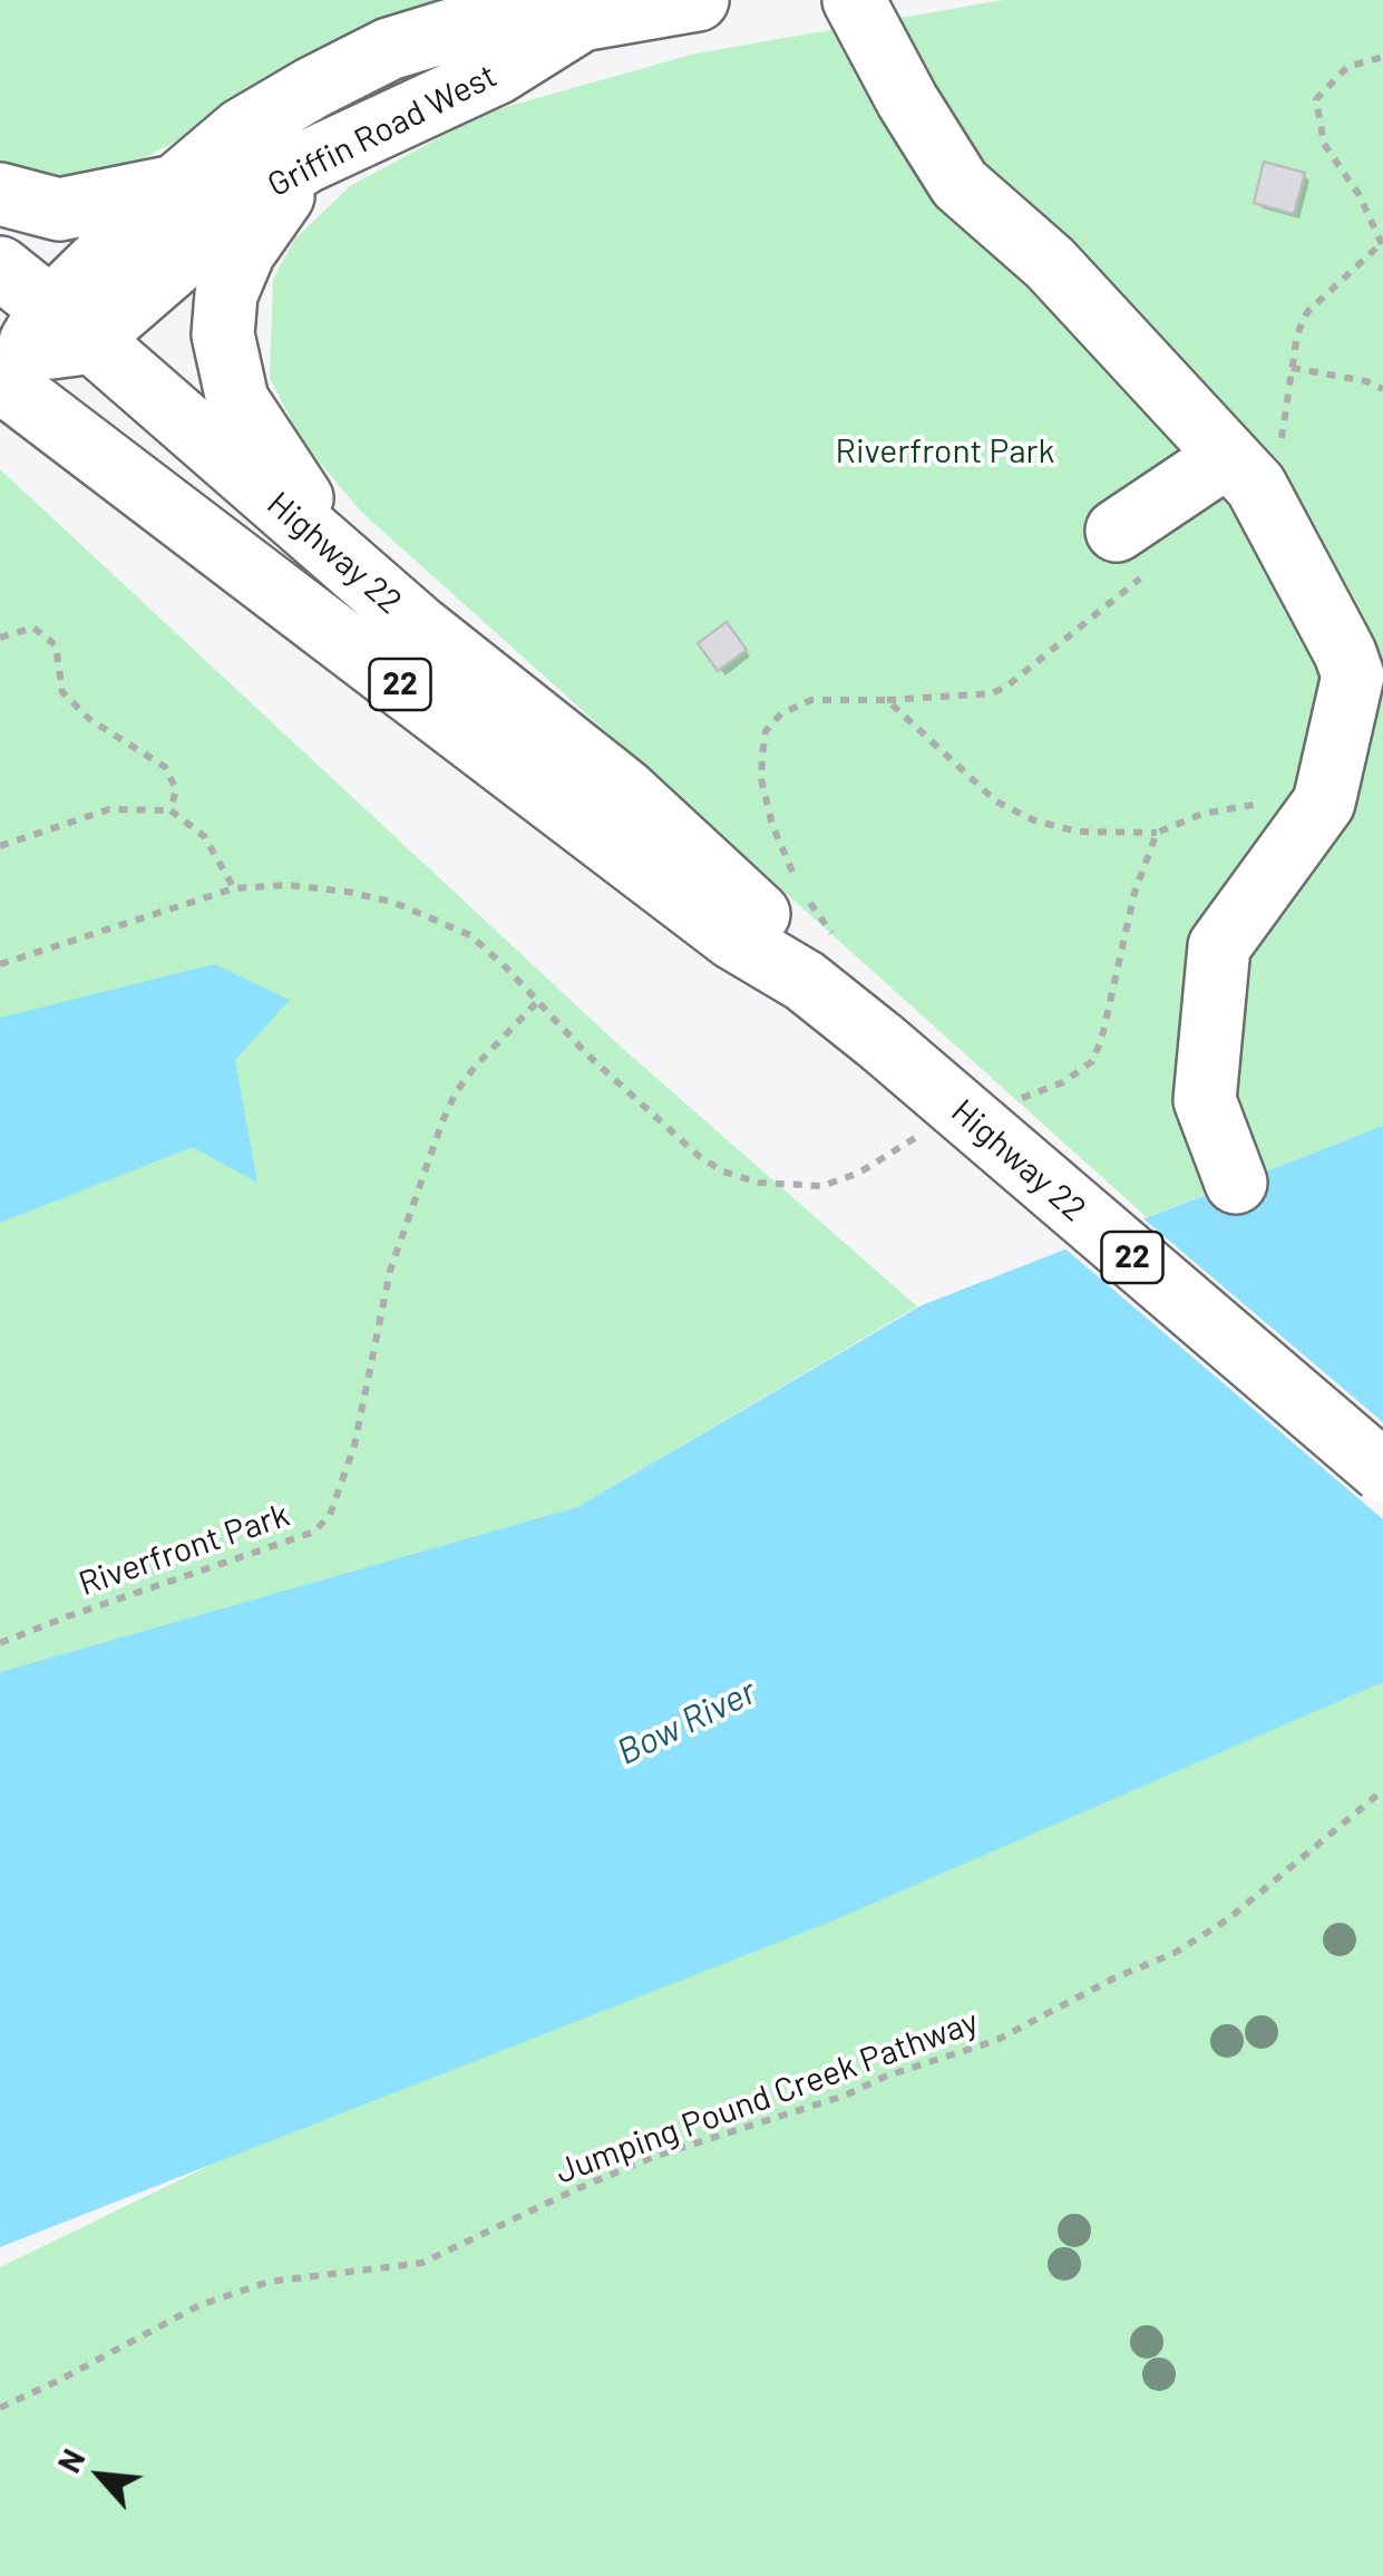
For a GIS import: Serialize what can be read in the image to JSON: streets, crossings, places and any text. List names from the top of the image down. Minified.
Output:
{"streets":{"main road":["Griffin Road West","Highway 22","22"],"path":["Riverfront Park","Jumping Pound Creek Pathway"]},"crossings":[["Griffin Road West","Highway 22"]],"water":["Bow River"],"parks":["Riverfront Park"],"north":"top left"}
